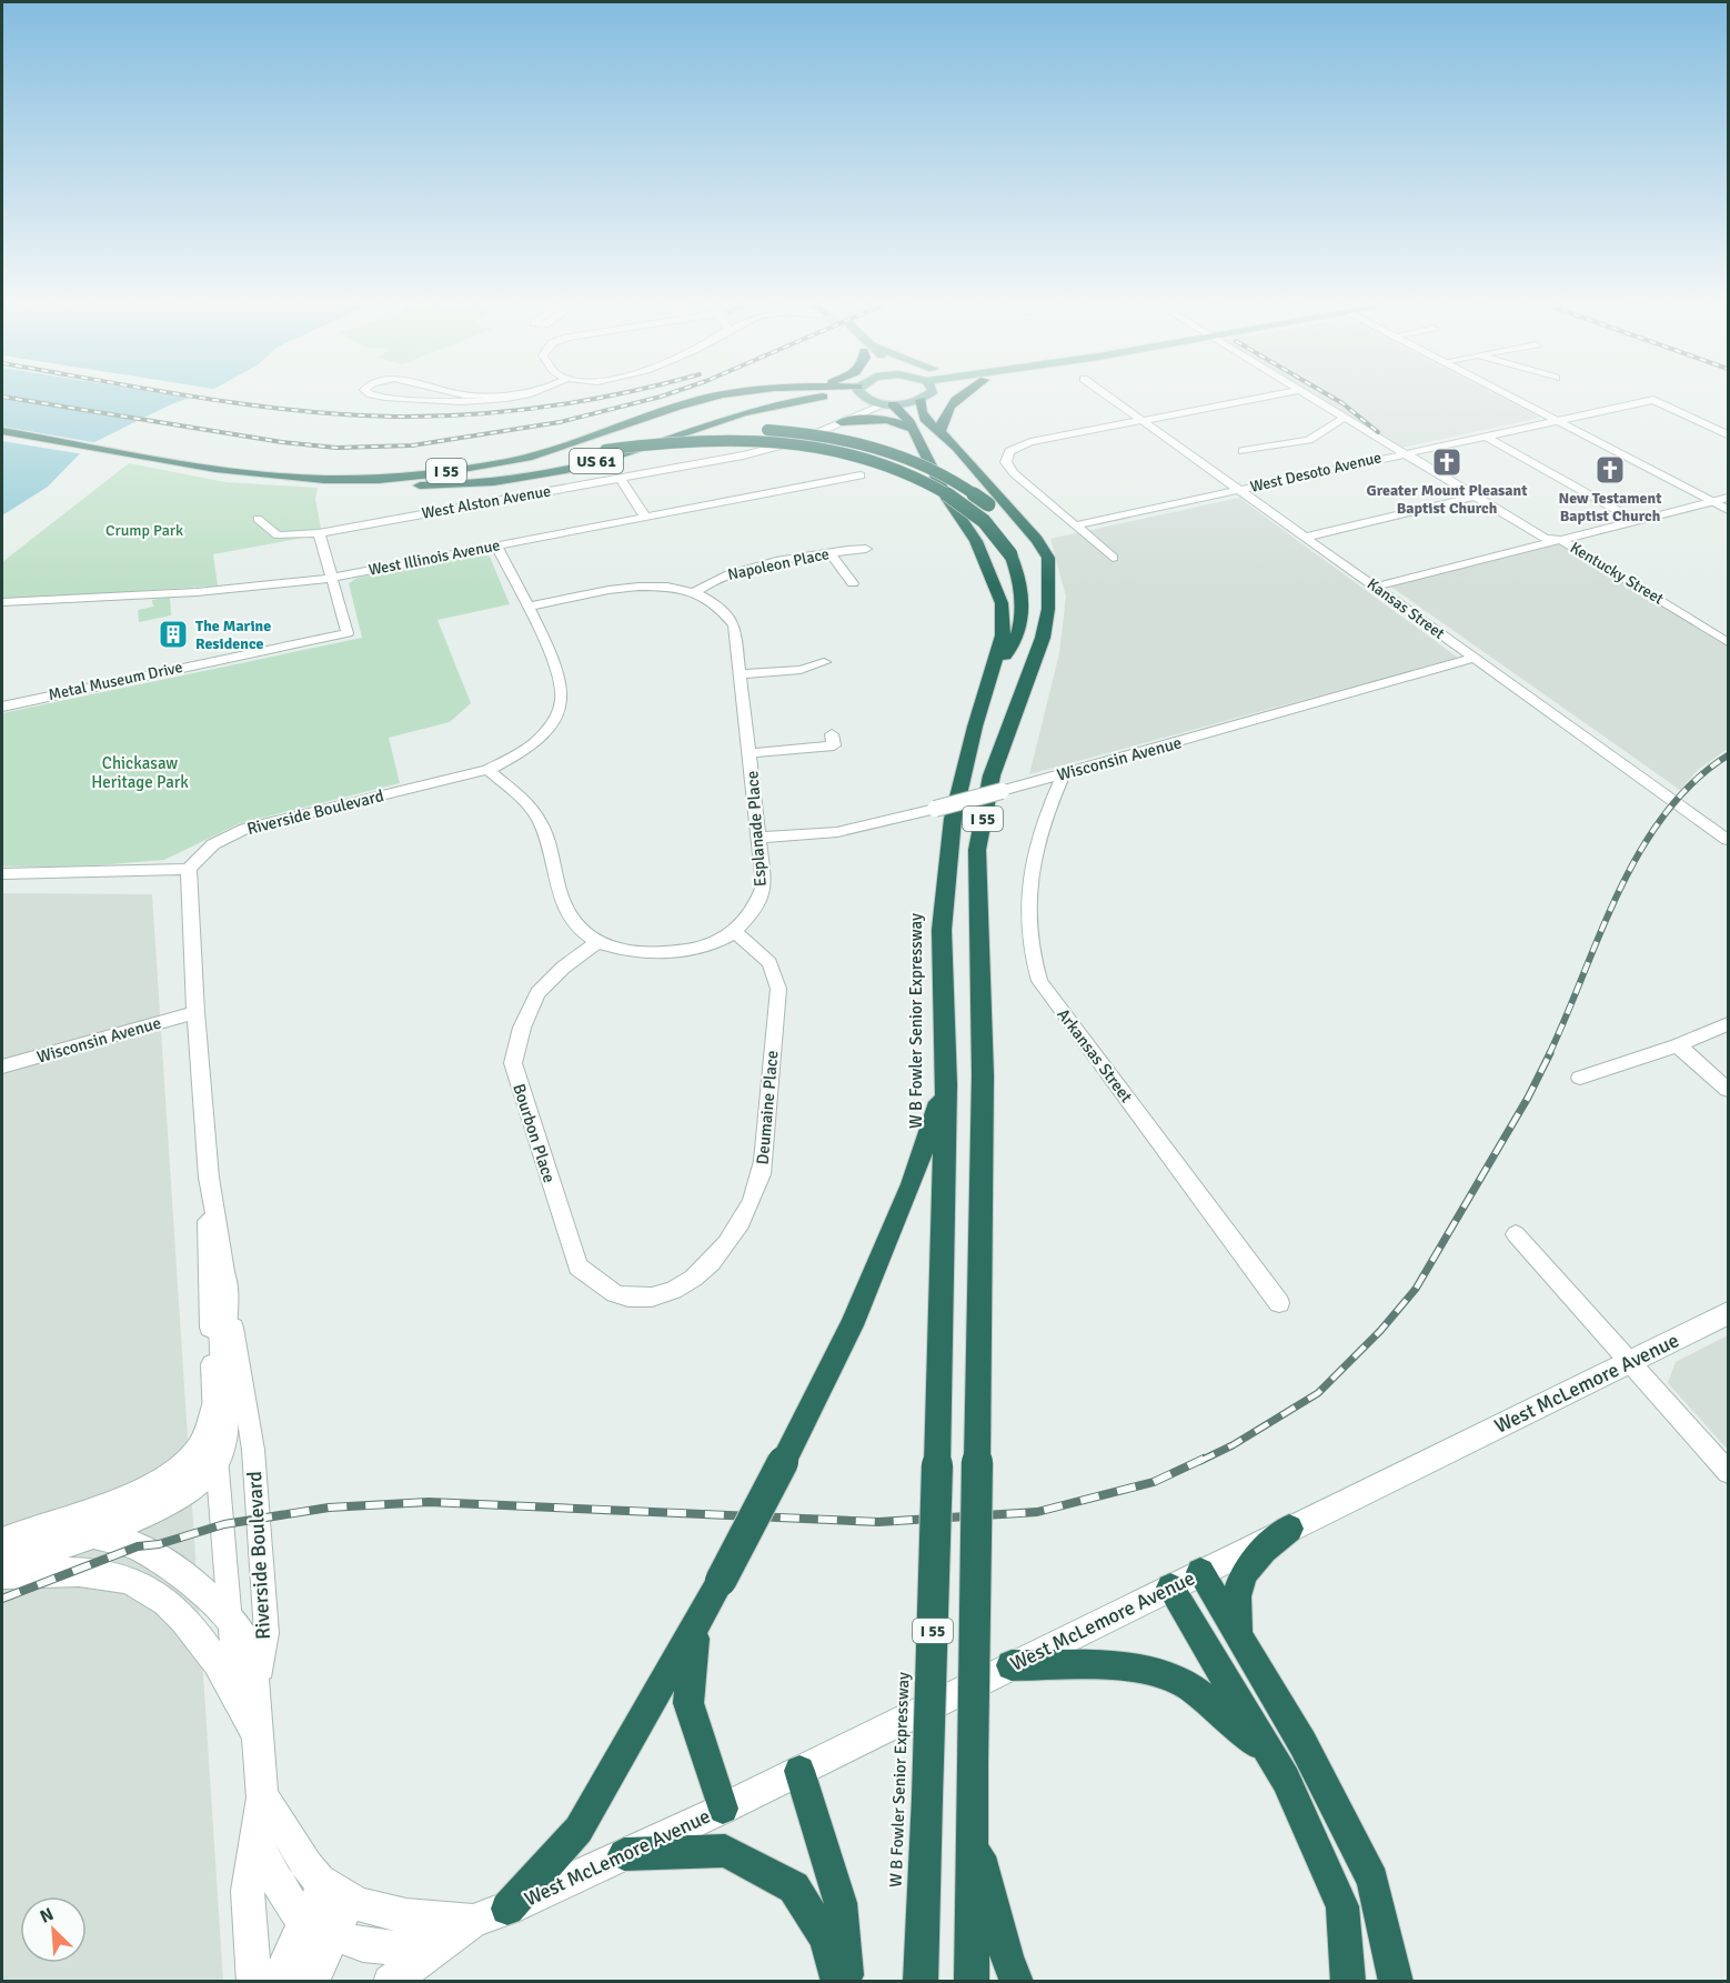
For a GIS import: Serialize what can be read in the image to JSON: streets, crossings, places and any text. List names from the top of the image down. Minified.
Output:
{"streets":{"highway":["US 61","I 55","W B Fowler Senior Expressway"],"main road":["Riverside Boulevard","West McLemore Avenue"],"street":["West Desoto Avenue","West Alston Avenue","West Illinois Avenue","Napoleon Place","Kentucky Street","Kansas Street","Metal Museum Drive","Wisconsin Avenue","Esplanade Place","Arkansas Street","Deumaine Place","Bourbon Place"]},"crossings":[["US 61","I 55"],["US 61","West Alston Avenue"],["US 61","W B Fowler Senior Expressway"],["I 55","W B Fowler Senior Expressway"],["West Desoto Avenue","Kentucky Street"],["West Desoto Avenue","Kansas Street"],["West Illinois Avenue","Metal Museum Drive"],["West Illinois Avenue","Riverside Boulevard"],["Napoleon Place","Esplanade Place"],["Kansas Street","Wisconsin Avenue"],["Wisconsin Avenue","Riverside Boulevard"],["Wisconsin Avenue","Esplanade Place"],["Wisconsin Avenue","Arkansas Street"],["Riverside Boulevard","Esplanade Place"],["Riverside Boulevard","West McLemore Avenue"],["Esplanade Place","Deumaine Place"],["Esplanade Place","Bourbon Place"],["Deumaine Place","Bourbon Place"]],"parks":["Crump Park","Chickasaw Heritage Park"],"places":{"church":["Greater Mount Pleasant Baptist Church","New Testament Baptist Church"],"building":["The Marine Residence"]},"north":"top left"}
